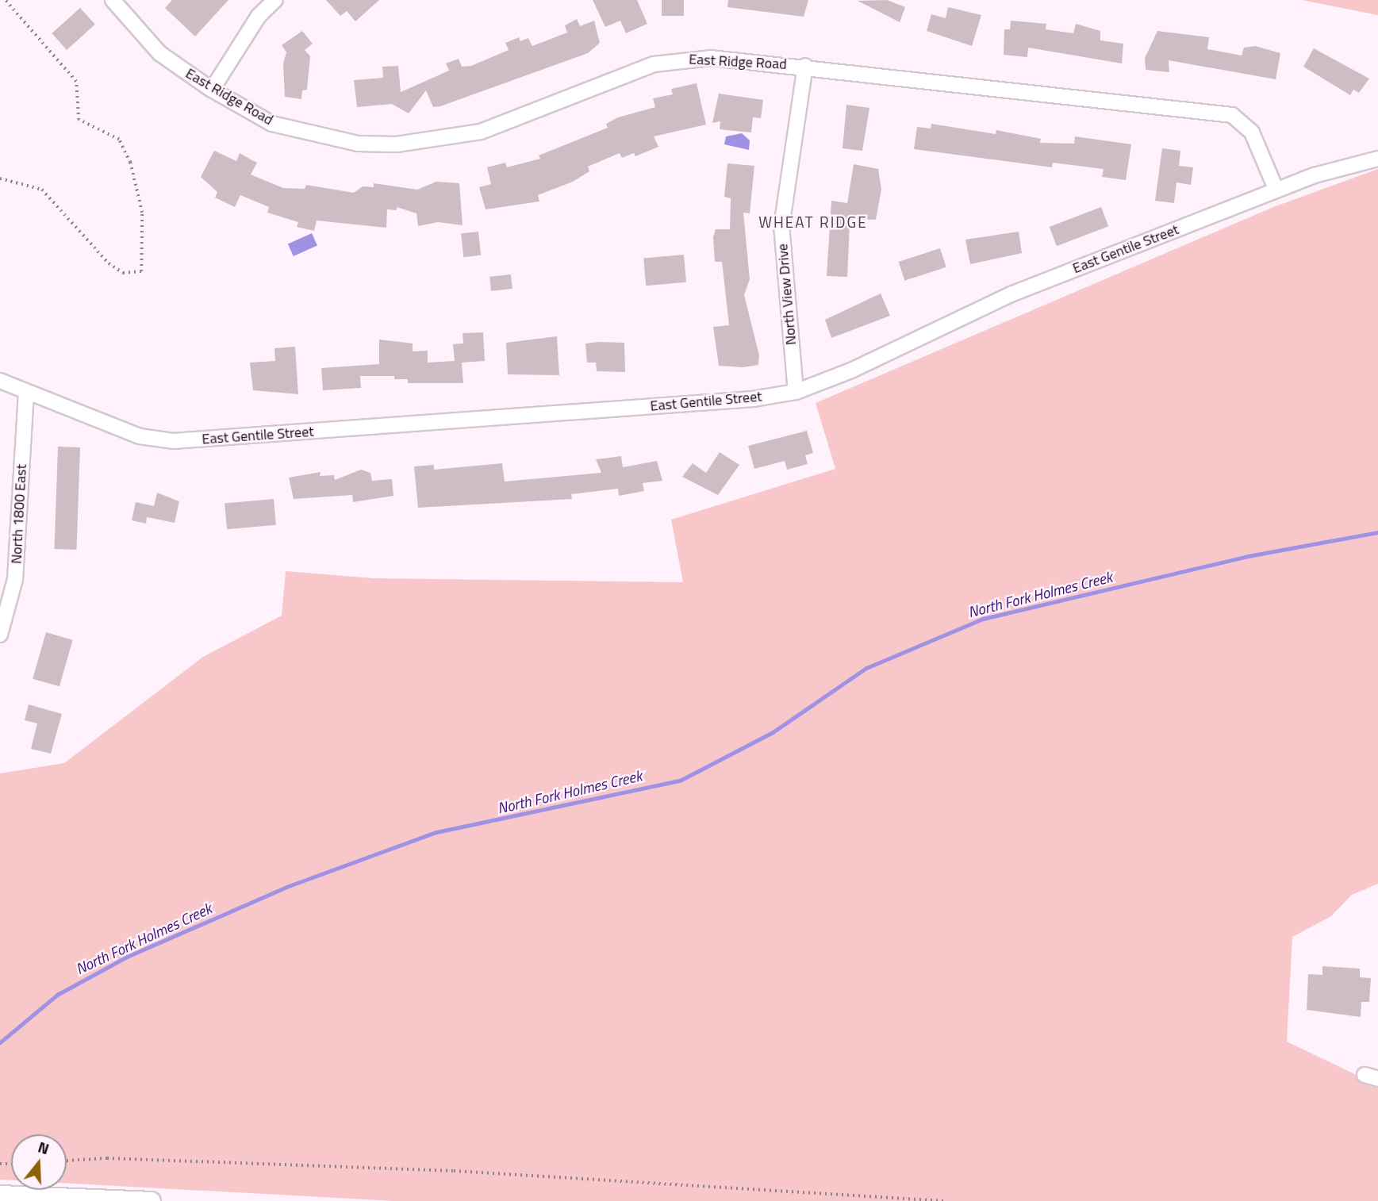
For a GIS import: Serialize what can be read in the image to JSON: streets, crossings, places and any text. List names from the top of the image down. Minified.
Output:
{"streets":{"street":["East Ridge Road","East Gentile Street","North View Drive","North 1800 East"]},"crossings":[["East Ridge Road","East Gentile Street"],["East Ridge Road","North View Drive"],["East Gentile Street","North View Drive"],["East Gentile Street","North 1800 East"]],"districts":["WHEAT RIDGE"],"water":["North Fork Holmes Creek"],"north":"top"}
